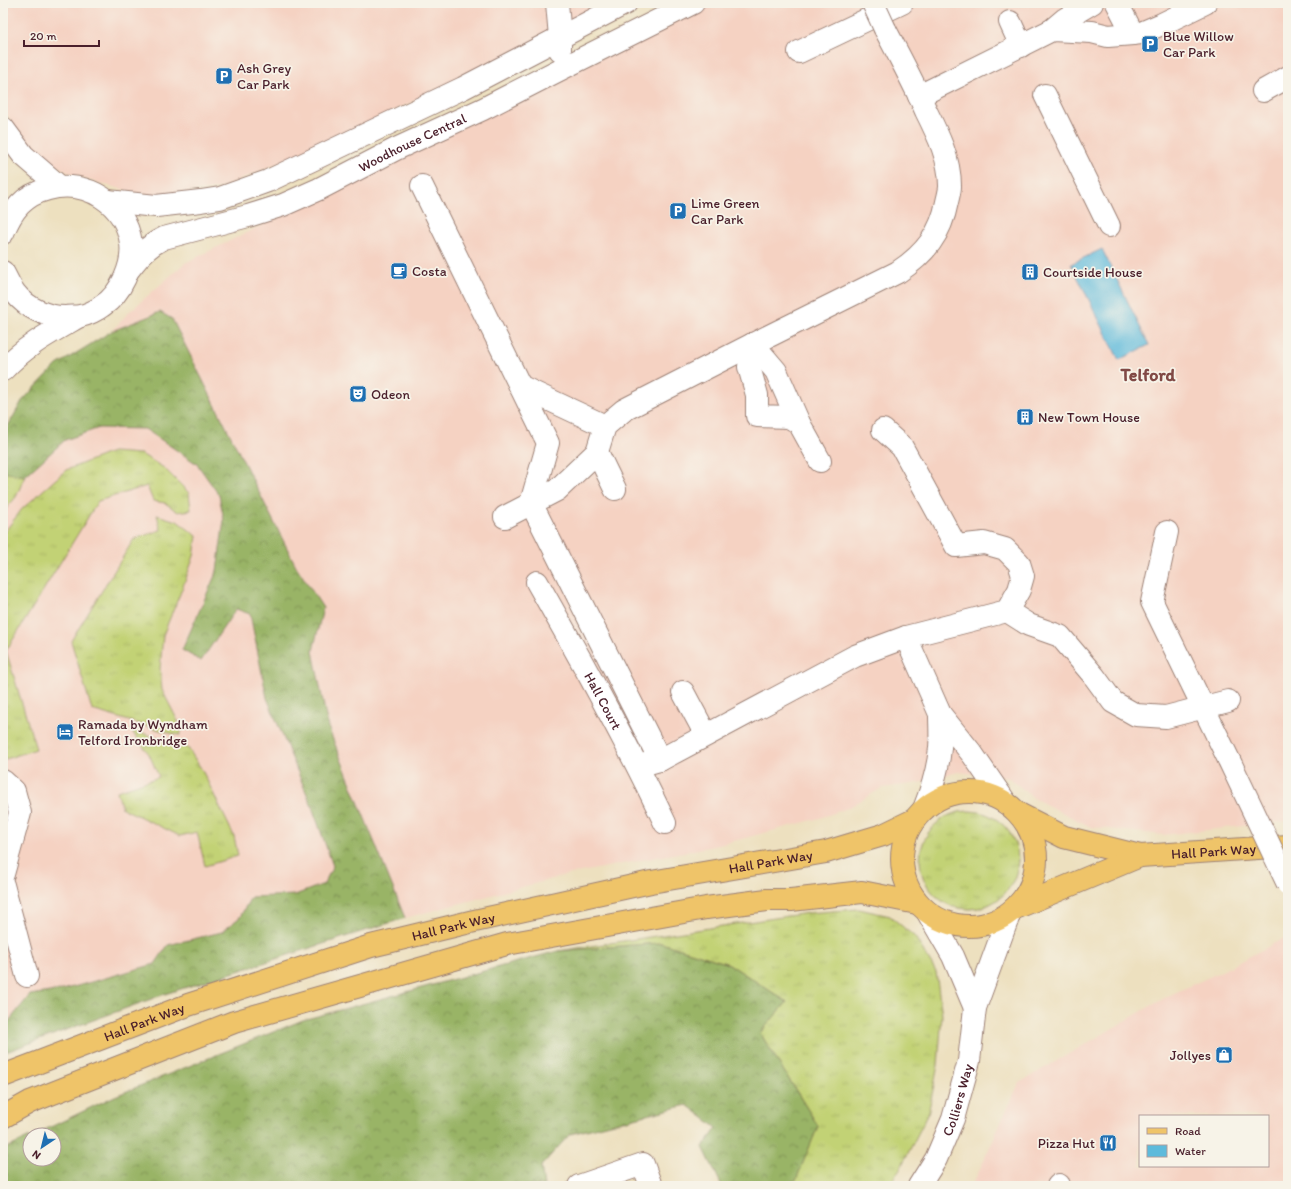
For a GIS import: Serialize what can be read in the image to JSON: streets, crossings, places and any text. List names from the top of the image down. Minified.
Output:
{"streets":{"main road":["Hall Park Way"],"street":["Woodhouse Central","Hall Court","Colliers Way"]},"crossings":[["Hall Park Way","Colliers Way"]],"districts":["Telford"],"places":{"parking":["Blue Willow Car Park","Ash Grey Car Park","Lime Green Car Park"],"cafe":["Costa"],"building":["Courtside House","New Town House"],"theatre":["Odeon"],"hotel":["Ramada by Wyndham Telford Ironbridge"],"shop":["Jollyes"],"restaurant":["Pizza Hut"]},"legend":["Road","Water"],"scale_bar":"20 m","north":"bottom left"}
